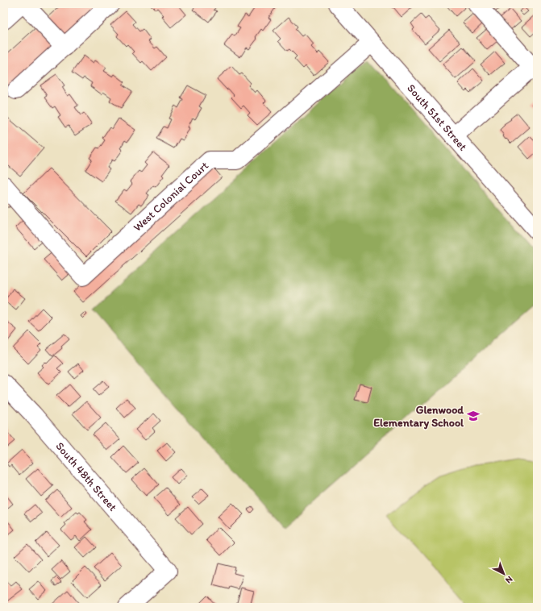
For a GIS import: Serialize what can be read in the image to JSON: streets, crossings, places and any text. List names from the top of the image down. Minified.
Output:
{"streets":{"street":["South 51st Street","West Colonial Court","South 48th Street"]},"crossings":[["South 51st Street","West Colonial Court"]],"places":{"school or university":["Glenwood Elementary School"]},"north":"bottom right"}
